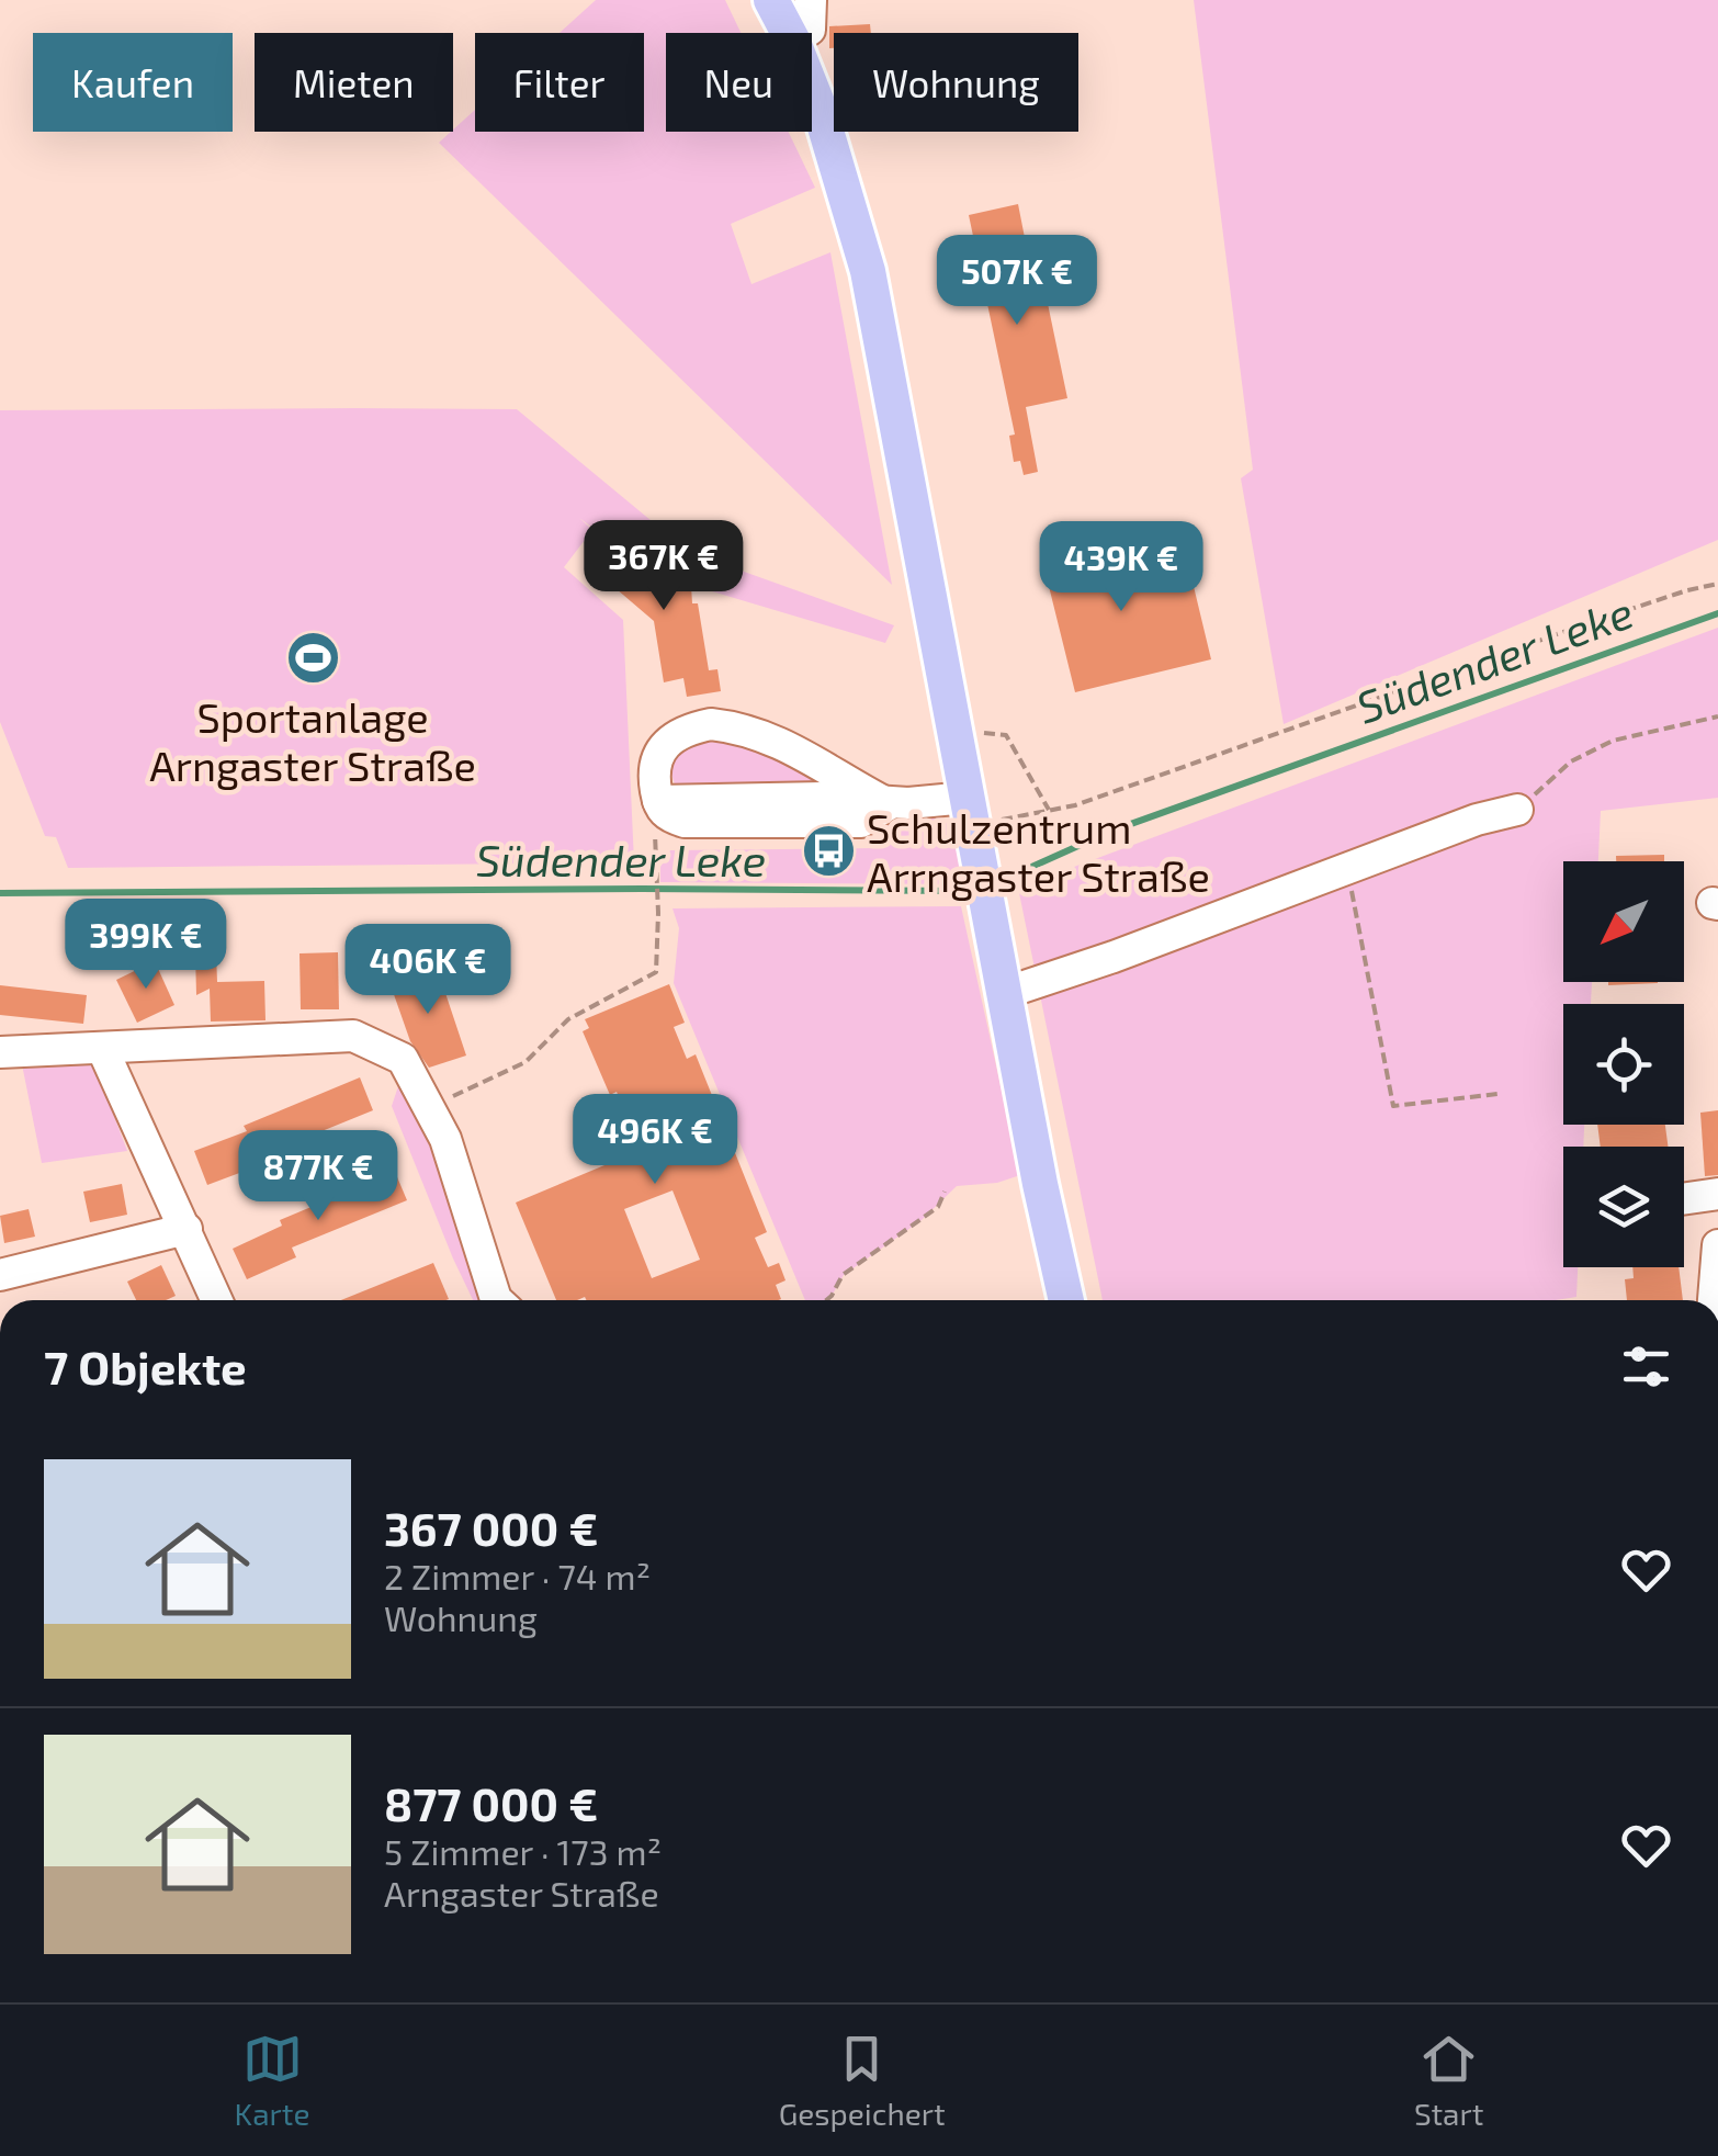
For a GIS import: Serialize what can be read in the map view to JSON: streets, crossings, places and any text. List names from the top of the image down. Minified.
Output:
{"water":["Südender Leke"],"places":{"sports":["Sportanlage Arngaster Straße"],"bus stop":["Schulzentrum Arrngaster Straße"]},"north":"bottom left","page":{"chip":["Kaufen","Mieten","Filter","Neu","Wohnung"],"price":["507K €","367K €","439K €","399K €","406K €","496K €","877K €"],"heading":"7 Objekte","list":[{"name":"367 000 €","note":"2 Zimmer · 74 m² · Wohnung"},{"name":"877 000 €","note":"5 Zimmer · 173 m² · Arngaster Straße"}],"tabs":["Karte","Gespeichert","Start"]}}
